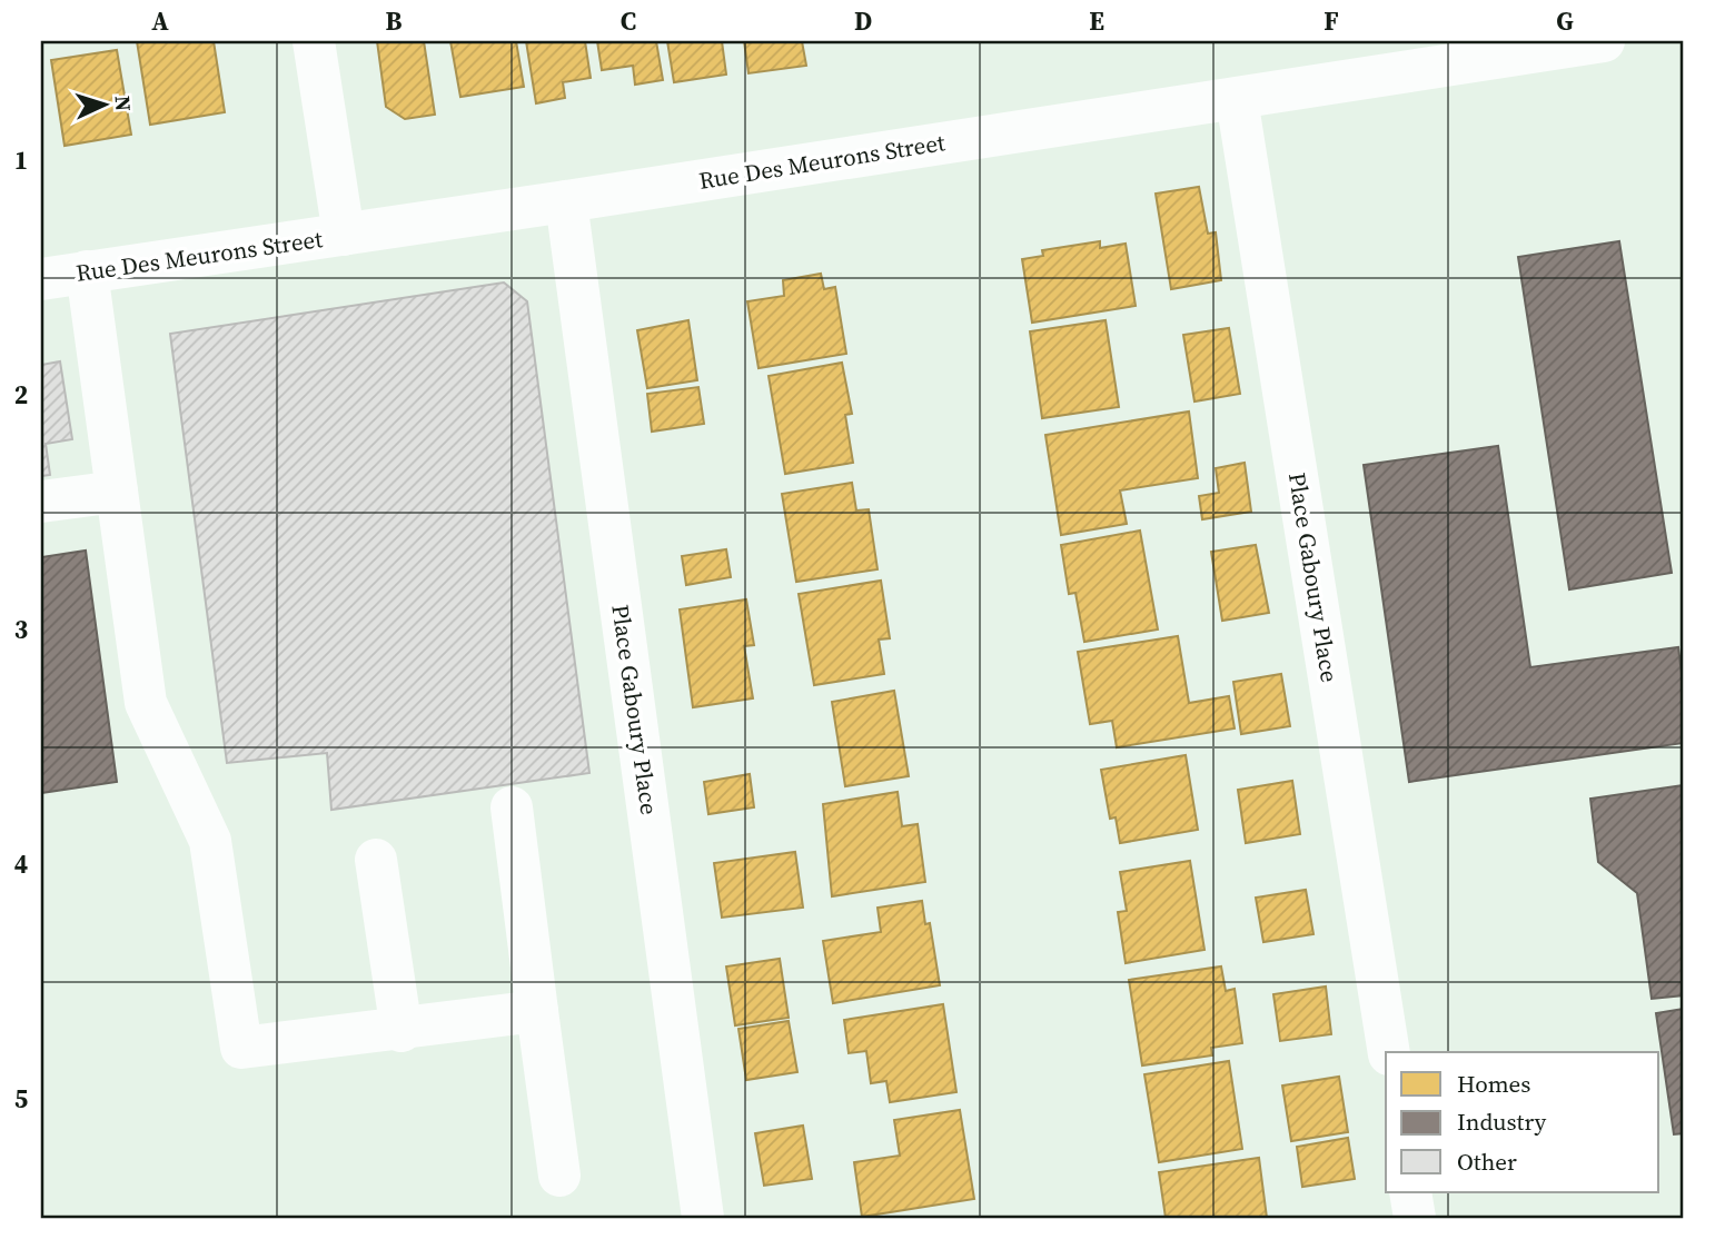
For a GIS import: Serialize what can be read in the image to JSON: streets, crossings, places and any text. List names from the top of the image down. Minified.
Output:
{"streets":{"street":["Rue Des Meurons Street","Place Gaboury Place"]},"crossings":[["Rue Des Meurons Street","Place Gaboury Place"]],"legend":["Homes","Industry","Other"],"north":"right","grid":{"columns":["A","B","C","D","E","F","G"],"rows":["1","2","3","4","5"]}}
